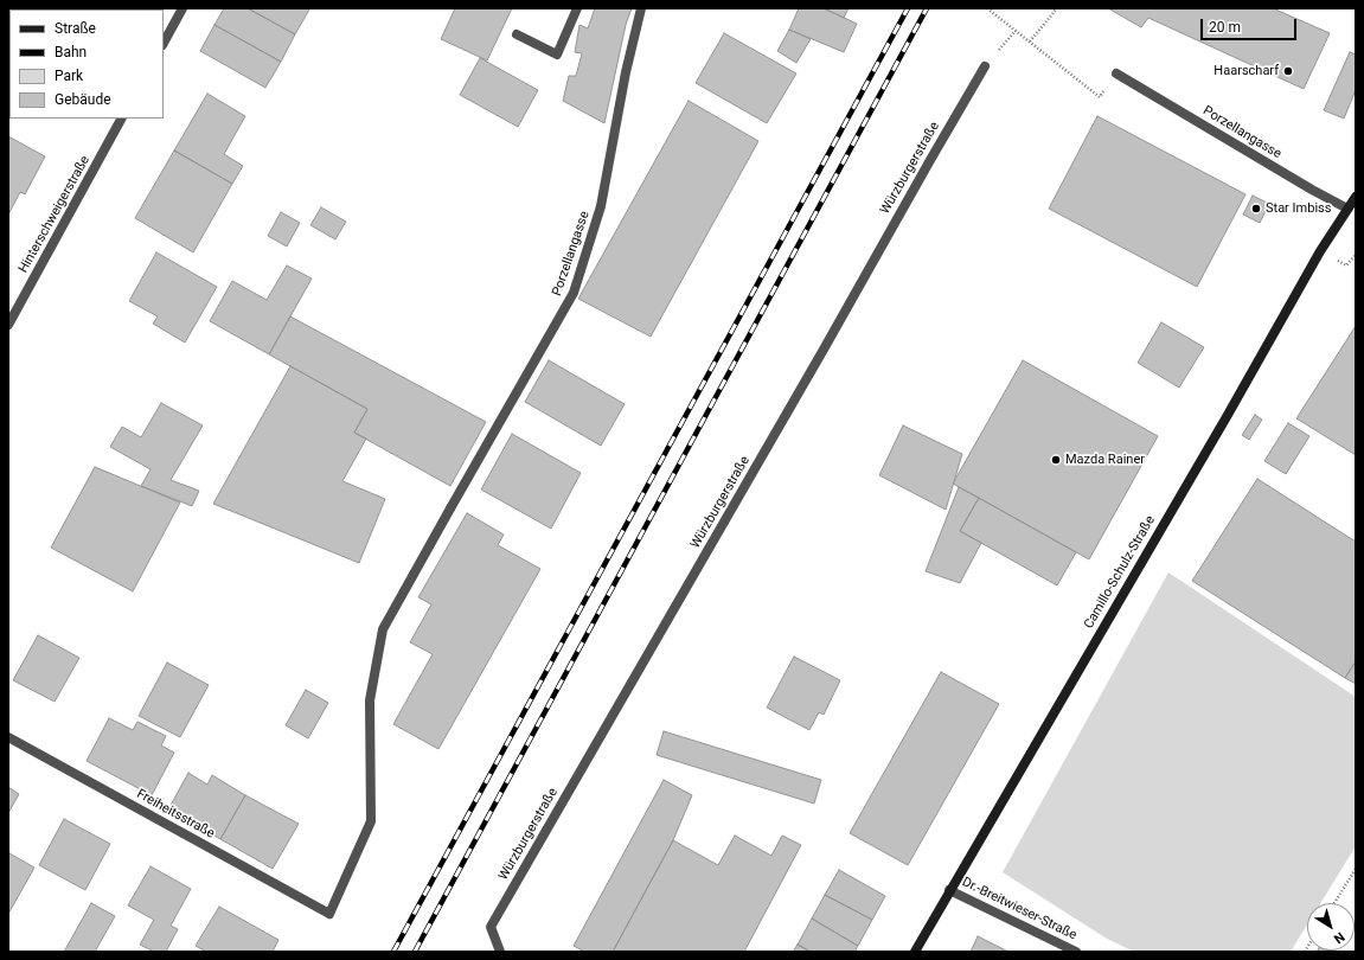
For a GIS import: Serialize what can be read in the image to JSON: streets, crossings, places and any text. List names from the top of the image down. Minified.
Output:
{"streets":{"street":["Porzellangasse","Würzburgerstraße","Hinterschweigerstraße","Camillo-Schulz-Straße","Freiheitsstraße","Dr.-Breitwieser-Straße"]},"crossings":[["Porzellangasse","Camillo-Schulz-Straße"],["Porzellangasse","Freiheitsstraße"],["Camillo-Schulz-Straße","Dr.-Breitwieser-Straße"]],"places":["Haarscharf","Star Imbiss","Mazda Rainer"],"legend":["Straße","Bahn","Park","Gebäude"],"scale_bar":"20 m","north":"bottom right"}
